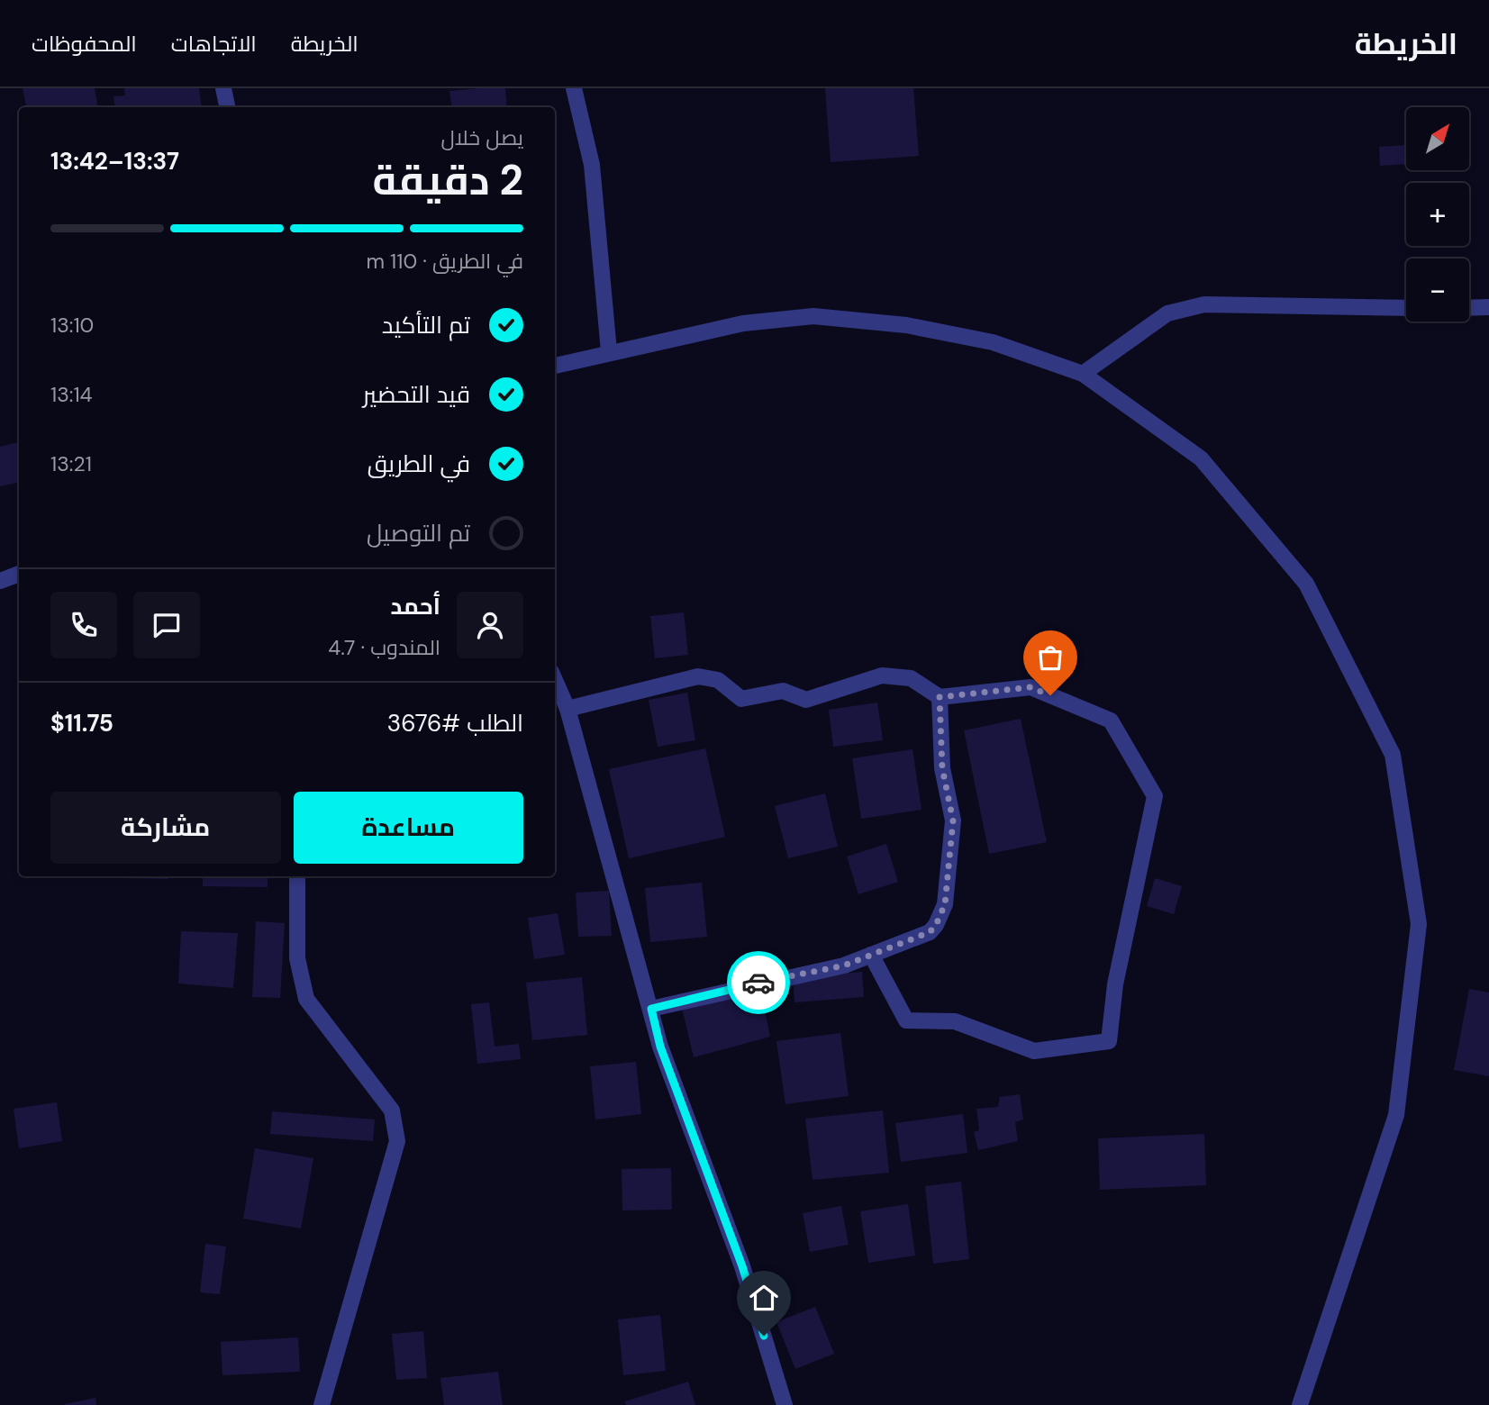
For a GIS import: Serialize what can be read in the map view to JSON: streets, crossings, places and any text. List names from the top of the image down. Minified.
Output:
{"north":"top right","page":{"header":"الخريطة","nav":["الخريطة","الاتجاهات","المحفوظات"],"map_buttons":["+","−"],"heading":["2 دقيقة","يصل خلال","13:37–13:42"],"panel":["أحمد","المندوب · 4.7","الطلب #3676","$11.75"],"bar":"في الطريق · 110 m","list":[["تم التأكيد","13:10"],["قيد التحضير","13:14"],["في الطريق","13:21"],"تم التوصيل"],"buttons":["مساعدة","مشاركة"]}}
